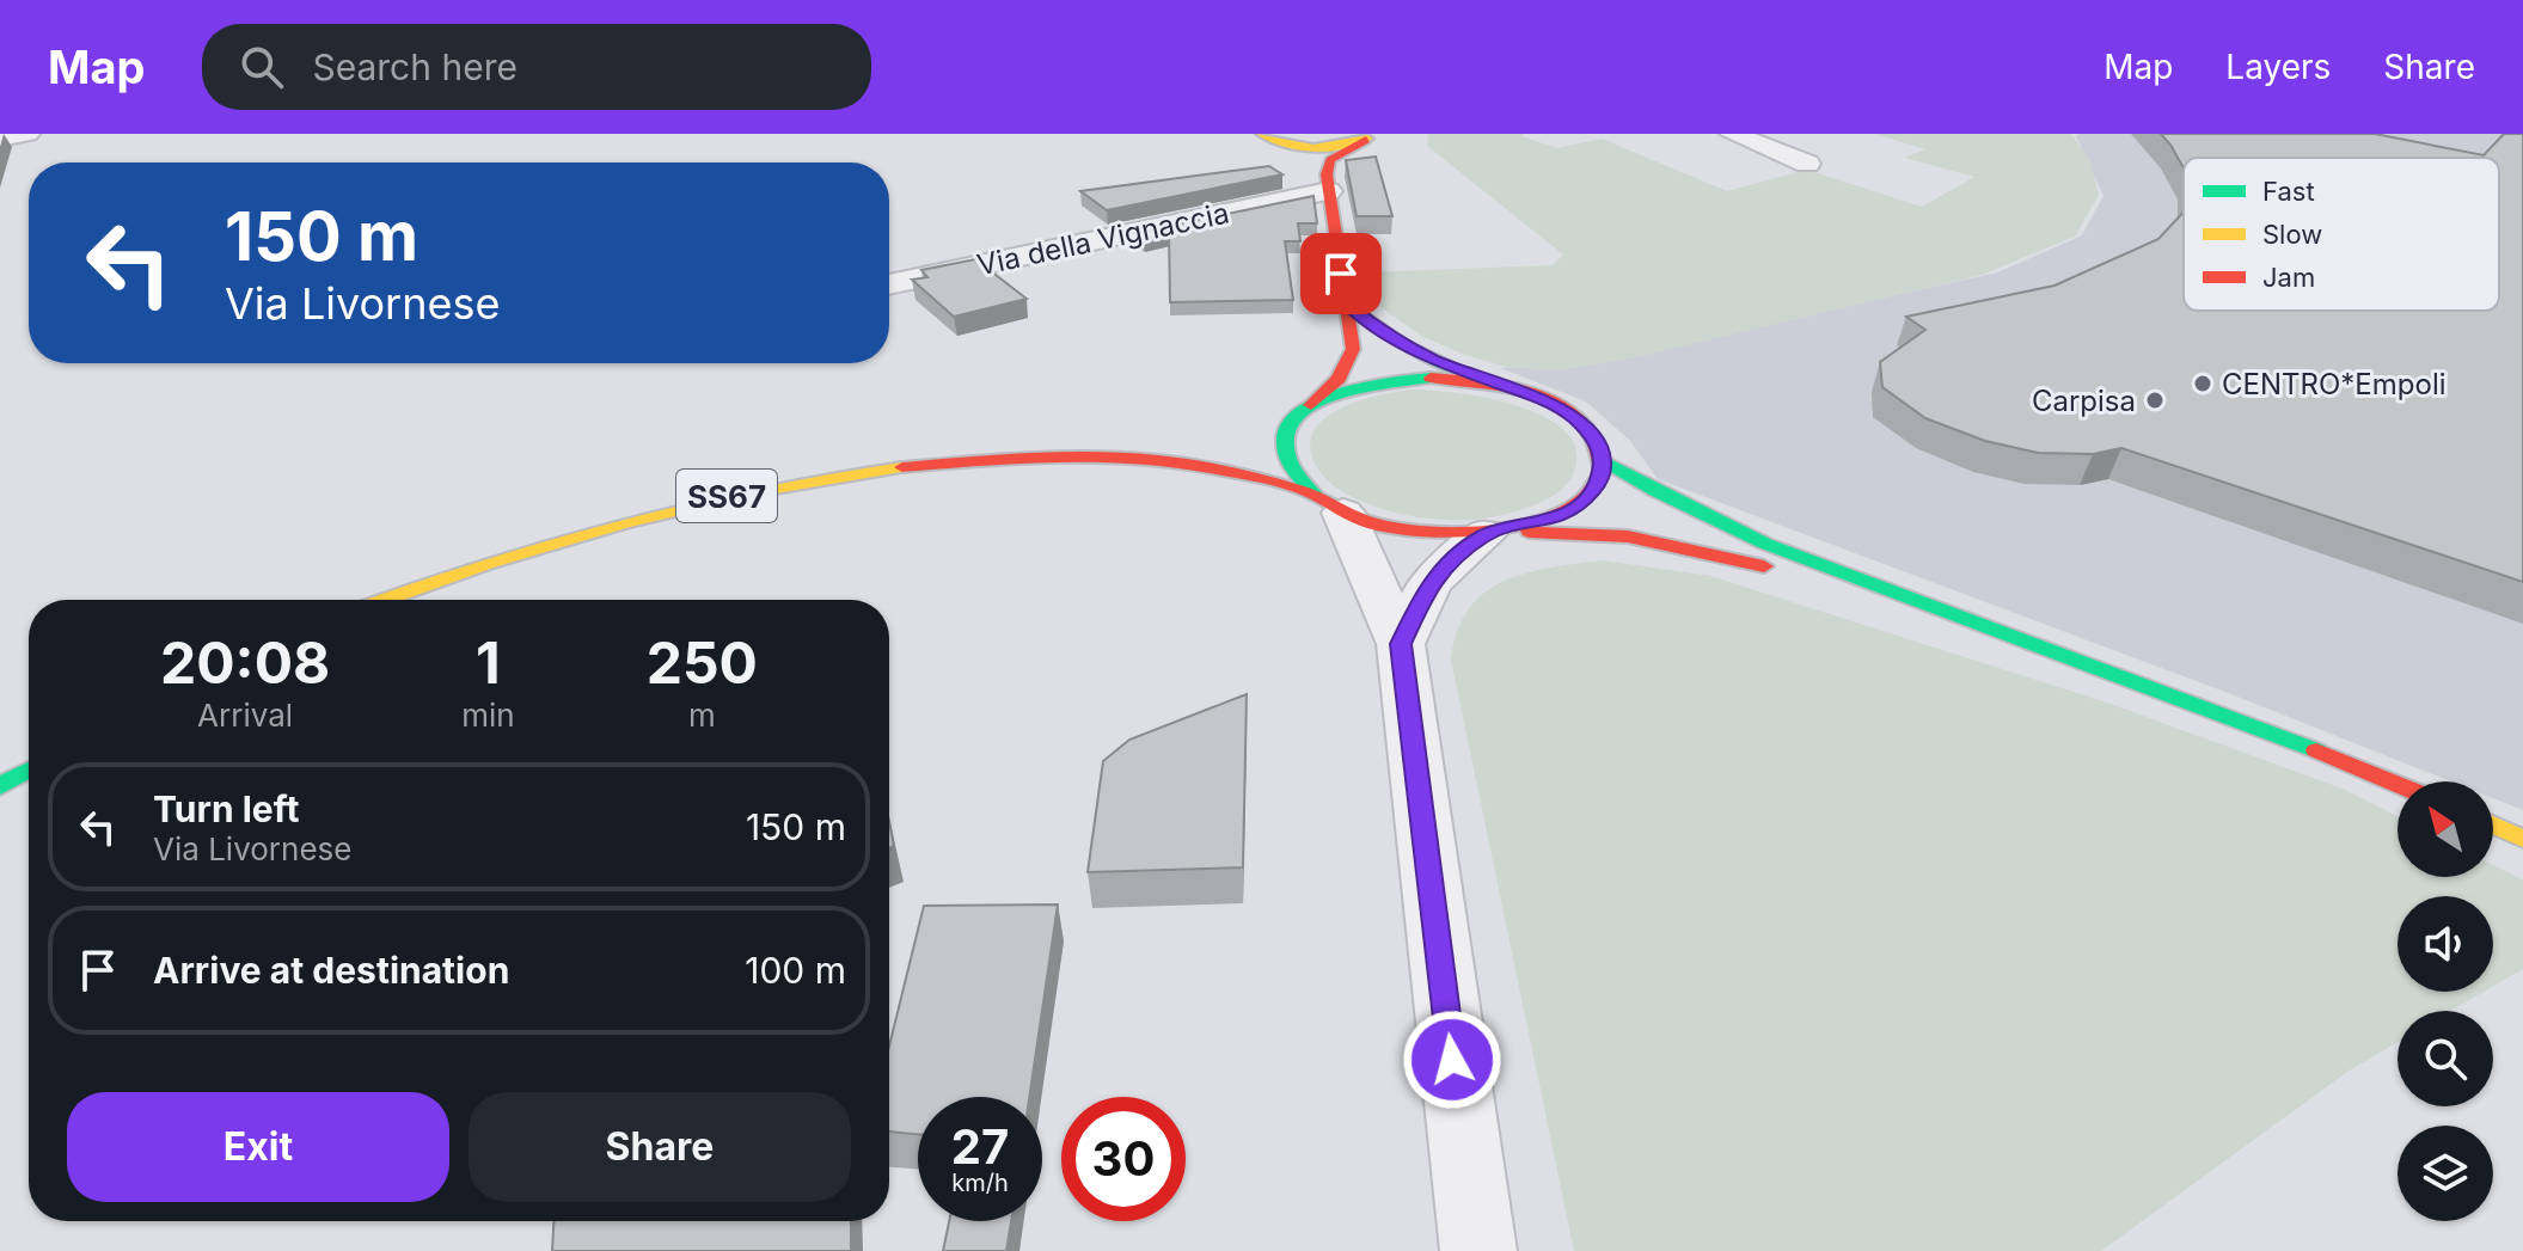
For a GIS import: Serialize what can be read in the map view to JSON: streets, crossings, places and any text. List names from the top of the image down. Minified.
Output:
{"streets":{"main road":["SS67"],"street":["Via della Vignaccia"]},"places":["CENTRO*Empoli","Carpisa"],"legend":["Fast","Slow","Jam"],"north":"top left","page":{"header":"Map","search":"Search here","nav":["Map","Layers","Share"],"turn":["150 m","Via Livornese"],"eta":["20:08","Arrival","1","min","250","m"],"list":[{"name":"Turn left","note":"Via Livornese","value":"150 m"},{"name":"Arrive at destination","value":"100 m"}],"buttons":["Exit","Share"],"speed":"27 km/h","limit":"30"}}
